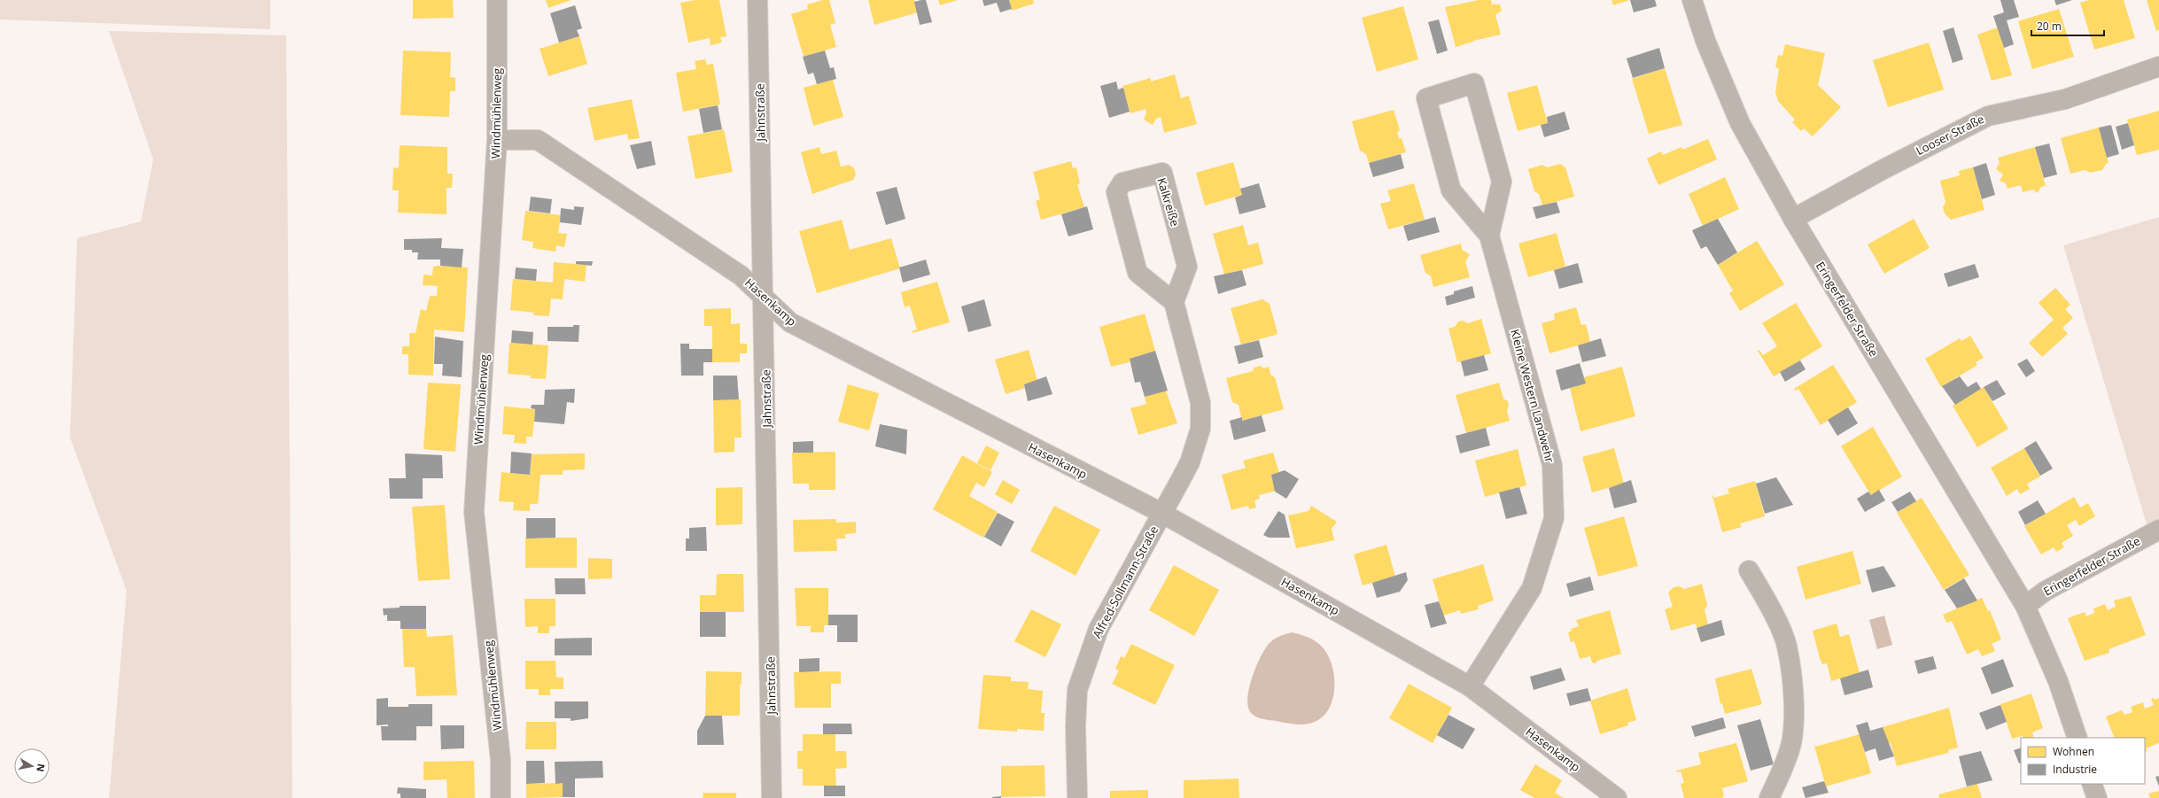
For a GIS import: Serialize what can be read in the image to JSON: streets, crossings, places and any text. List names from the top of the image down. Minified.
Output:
{"streets":{"street":["Jahnstraße","Windmühlenweg","Looser Straße","Kalkreiße","Hasenkamp","Eringerfelder Straße","Kleine Western Landwehr","Alfred-Sollmann-Straße"]},"crossings":[["Jahnstraße","Hasenkamp"],["Windmühlenweg","Hasenkamp"],["Looser Straße","Eringerfelder Straße"],["Hasenkamp","Kleine Western Landwehr"],["Hasenkamp","Alfred-Sollmann-Straße"]],"legend":["Wohnen","Industrie"],"scale_bar":"20 m","north":"right"}
